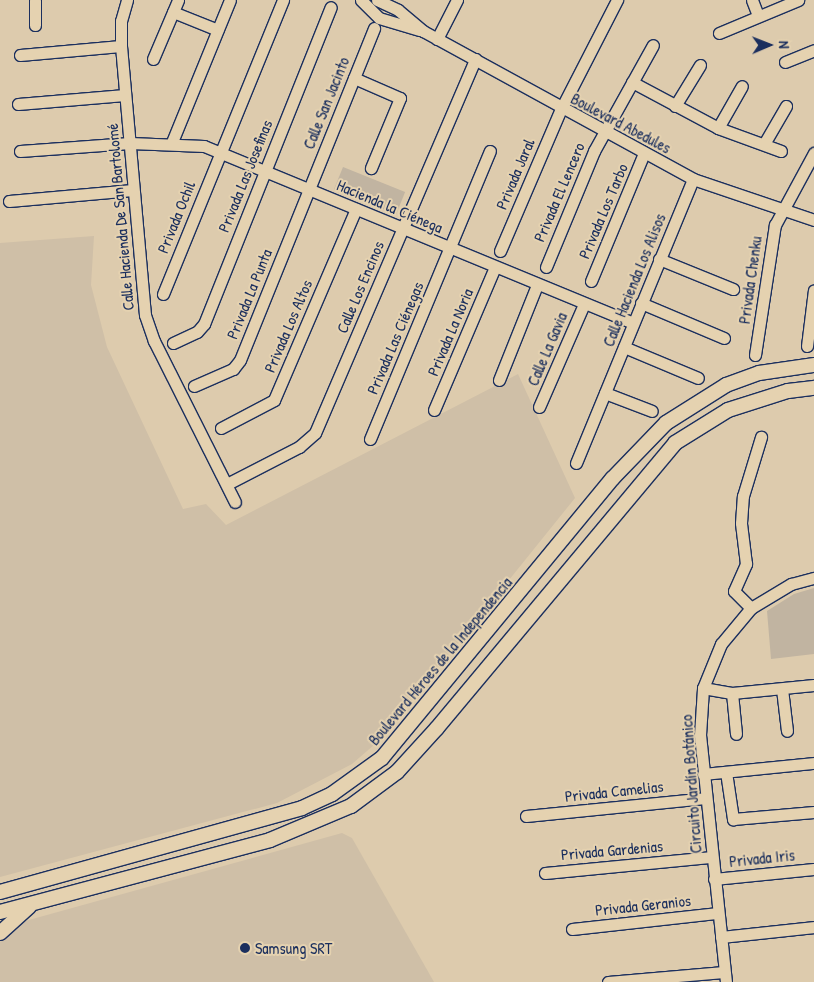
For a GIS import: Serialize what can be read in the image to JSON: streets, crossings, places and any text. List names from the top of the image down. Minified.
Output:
{"streets":{"main road":["Boulevard Héroes de la Independencia"],"street":["Calle San Jacinto","Boulevard Abedules","Privada Jaral","Privada Las Josefinas","Privada El Lencero","Hacienda la Ciénega","Privada Los Tarbo","Calle Hacienda De San Bartolomé","Privada Ochil","Calle Hacienda Los Alisos","Privada Chenku","Calle Los Encinos","Privada La Punta","Privada Los Altos","Privada La Noria","Privada Las Ciénegas","Calle La Gavia","Circuito Jardín Botánico","Privada Camelias","Privada Gardenias","Privada Iris","Privada Geranios"]},"crossings":[["Calle San Jacinto","Hacienda la Ciénega"],["Calle San Jacinto","Privada La Punta"],["Boulevard Abedules","Privada Jaral"],["Boulevard Abedules","Privada El Lencero"],["Boulevard Abedules","Privada Los Tarbo"],["Boulevard Abedules","Calle Hacienda Los Alisos"],["Boulevard Abedules","Privada Chenku"],["Boulevard Abedules","Calle Los Encinos"],["Privada Las Josefinas","Hacienda la Ciénega"],["Hacienda la Ciénega","Calle Hacienda De San Bartolomé"],["Hacienda la Ciénega","Privada Ochil"],["Hacienda la Ciénega","Calle Hacienda Los Alisos"],["Hacienda la Ciénega","Calle Los Encinos"],["Hacienda la Ciénega","Privada La Punta"],["Hacienda la Ciénega","Privada Los Altos"],["Hacienda la Ciénega","Privada La Noria"],["Hacienda la Ciénega","Privada Las Ciénegas"],["Hacienda la Ciénega","Calle La Gavia"],["Calle Hacienda De San Bartolomé","Calle Los Encinos"],["Circuito Jardín Botánico","Privada Camelias"],["Circuito Jardín Botánico","Privada Gardenias"],["Circuito Jardín Botánico","Privada Iris"],["Circuito Jardín Botánico","Privada Geranios"]],"places":["Samsung SRT"],"north":"right"}
